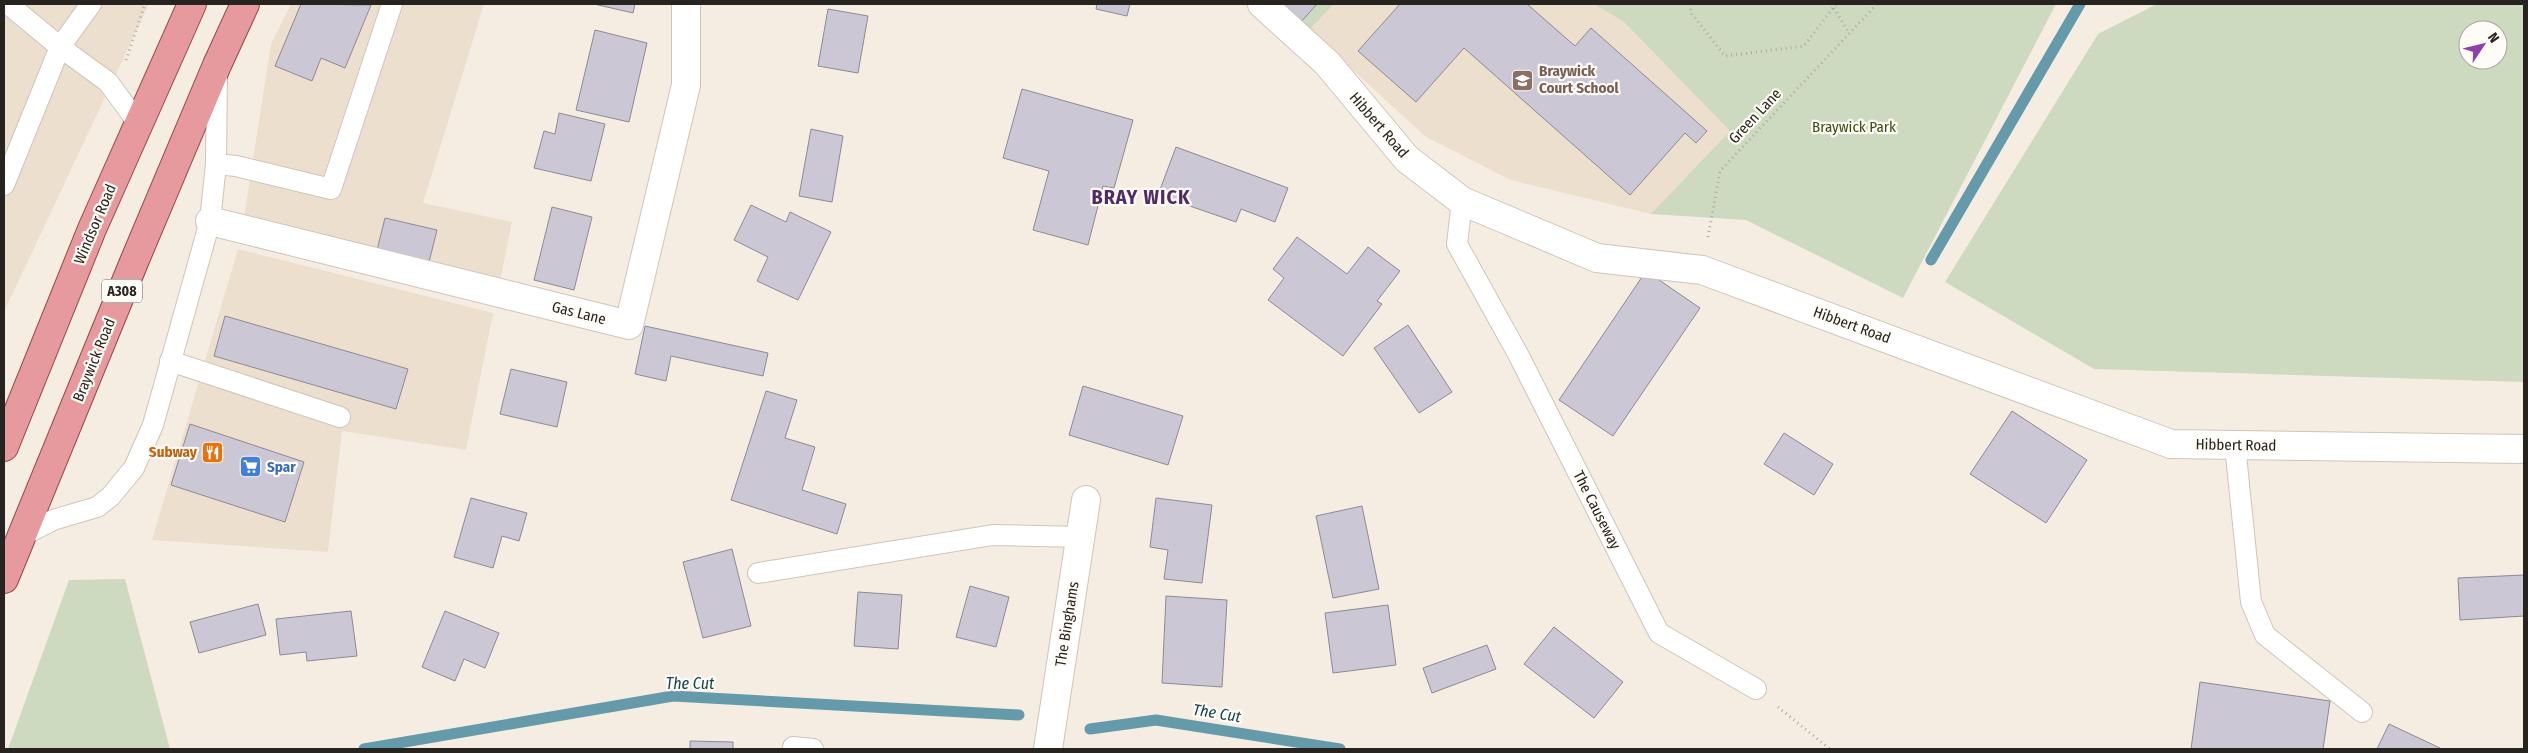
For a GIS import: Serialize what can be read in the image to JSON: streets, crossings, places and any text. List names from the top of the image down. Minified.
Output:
{"streets":{"main road":["Windsor Road","A308","Braywick Road"],"street":["Hibbert Road","Gas Lane","The Binghams"],"lane":["The Causeway"],"path":["Green Lane"]},"crossings":[["Green Lane","Hibbert Road"],["Hibbert Road","The Causeway"]],"districts":["BRAY WICK"],"water":["The Cut"],"parks":["Braywick Park"],"places":{"school or university":["Braywick Court School"],"restaurant":["Subway"],"supermarket":["Spar"]},"north":"top right"}
